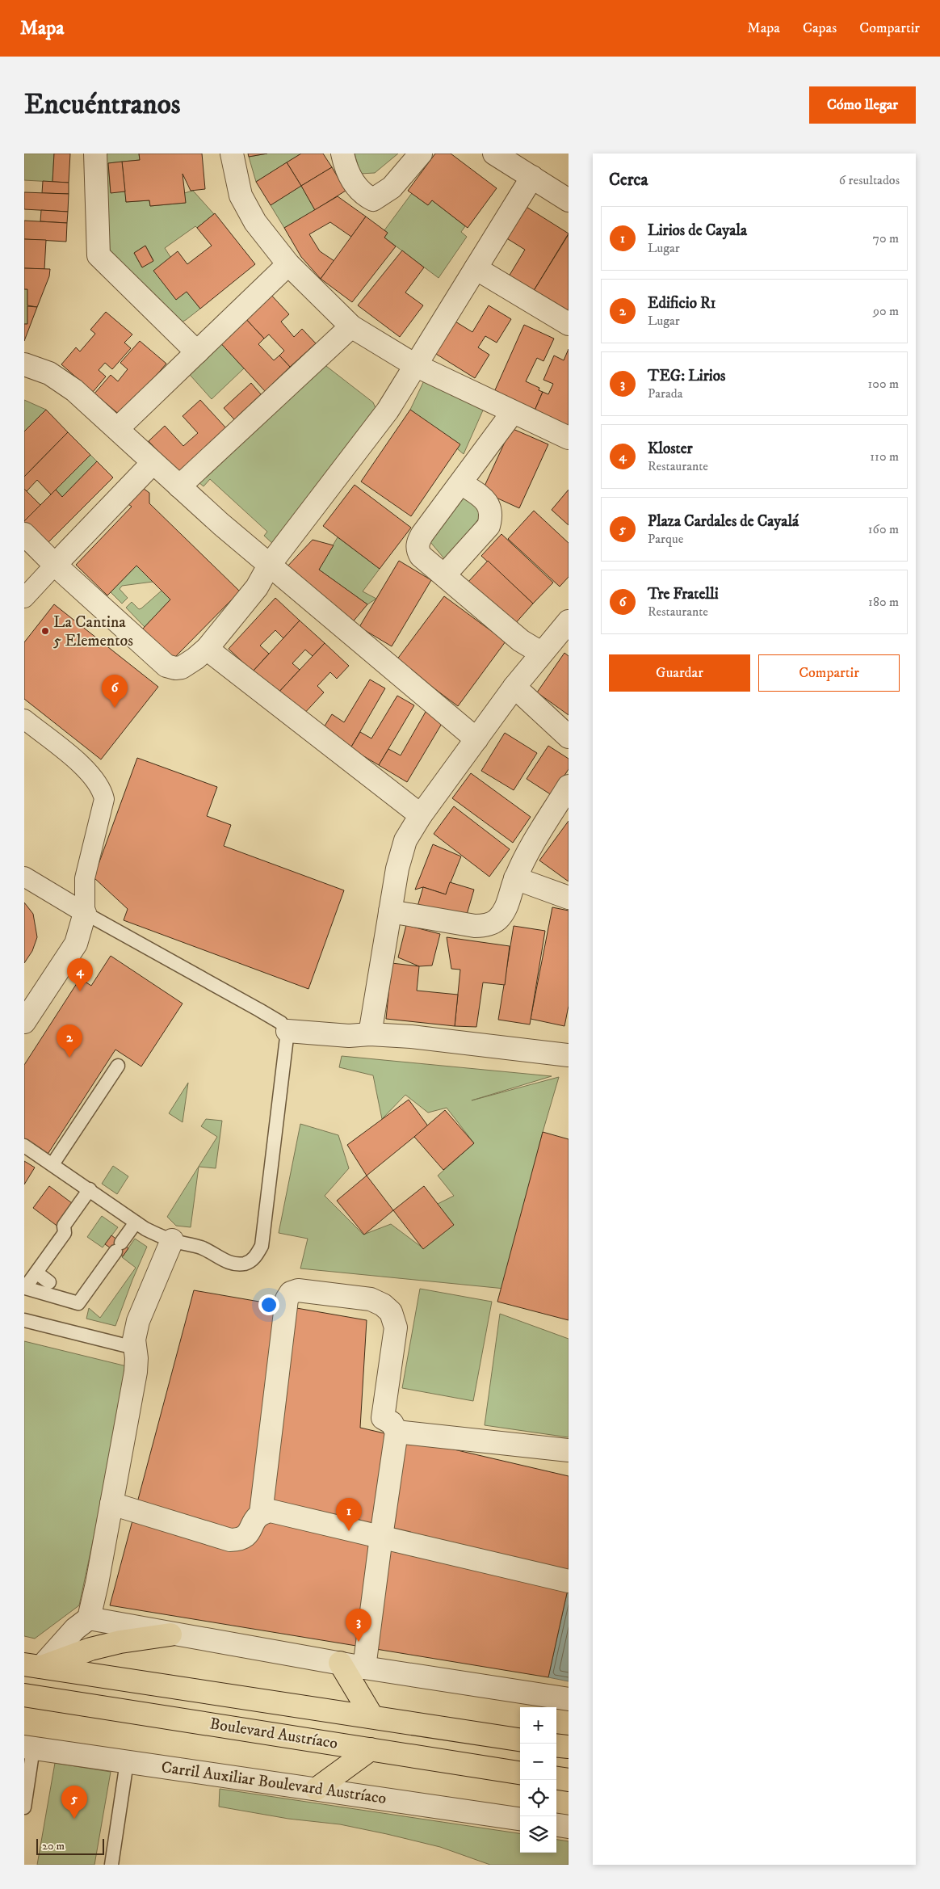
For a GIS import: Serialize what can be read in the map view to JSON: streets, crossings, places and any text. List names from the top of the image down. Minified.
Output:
{"streets":{"main road":["Boulevard Austríaco"],"street":["Carril Auxiliar Boulevard Austríaco"]},"places":["La Cantina 5 Elementos"],"scale_bar":"20 m","page":{"header":"Mapa","nav":["Mapa","Capas","Compartir"],"buttons":["Cómo llegar",["Guardar","Compartir"]],"title":"Encuéntranos","heading":["Cerca","6 resultados"],"list":[{"mark":"1","name":"Lirios de Cayala","note":"Lugar","value":"70 m"},{"mark":"2","name":"Edificio R1","note":"Lugar","value":"90 m"},{"mark":"3","name":"TEG: Lirios","note":"Parada","value":"100 m"},{"mark":"4","name":"Kloster","note":"Restaurante","value":"110 m"},{"mark":"5","name":"Plaza Cardales de Cayalá","note":"Parque","value":"160 m"},{"mark":"6","name":"Tre Fratelli","note":"Restaurante","value":"180 m"}],"pins":["6","4","2","1","3","5"],"map_buttons":["+","−"],"scale":"20 m"}}
